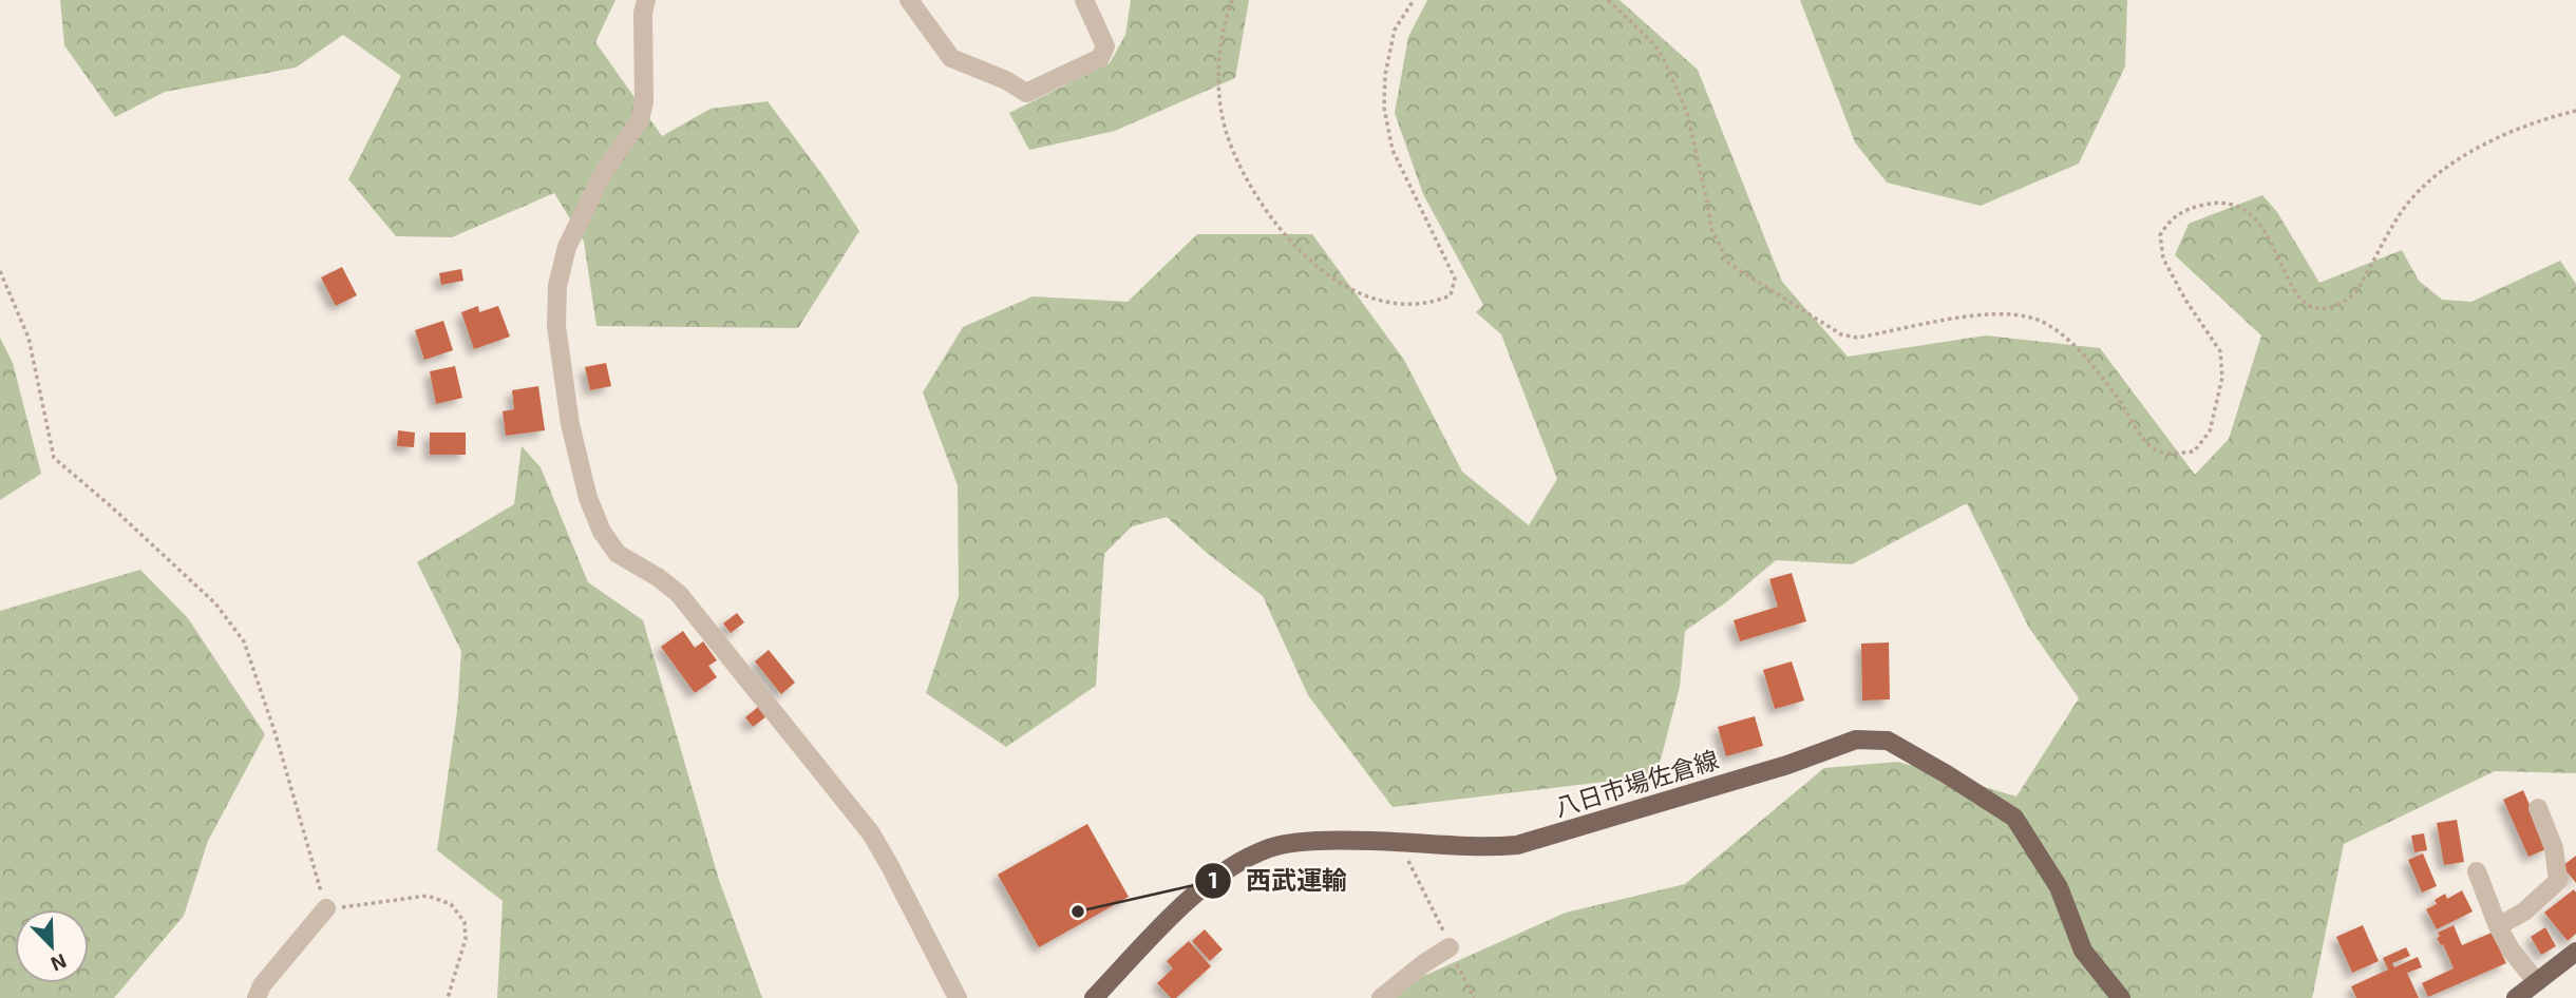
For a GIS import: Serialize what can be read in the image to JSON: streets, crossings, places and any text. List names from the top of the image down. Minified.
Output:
{"streets":{"main road":["八日市場佐倉線"]},"places":["西武運輸"],"north":"bottom right"}
